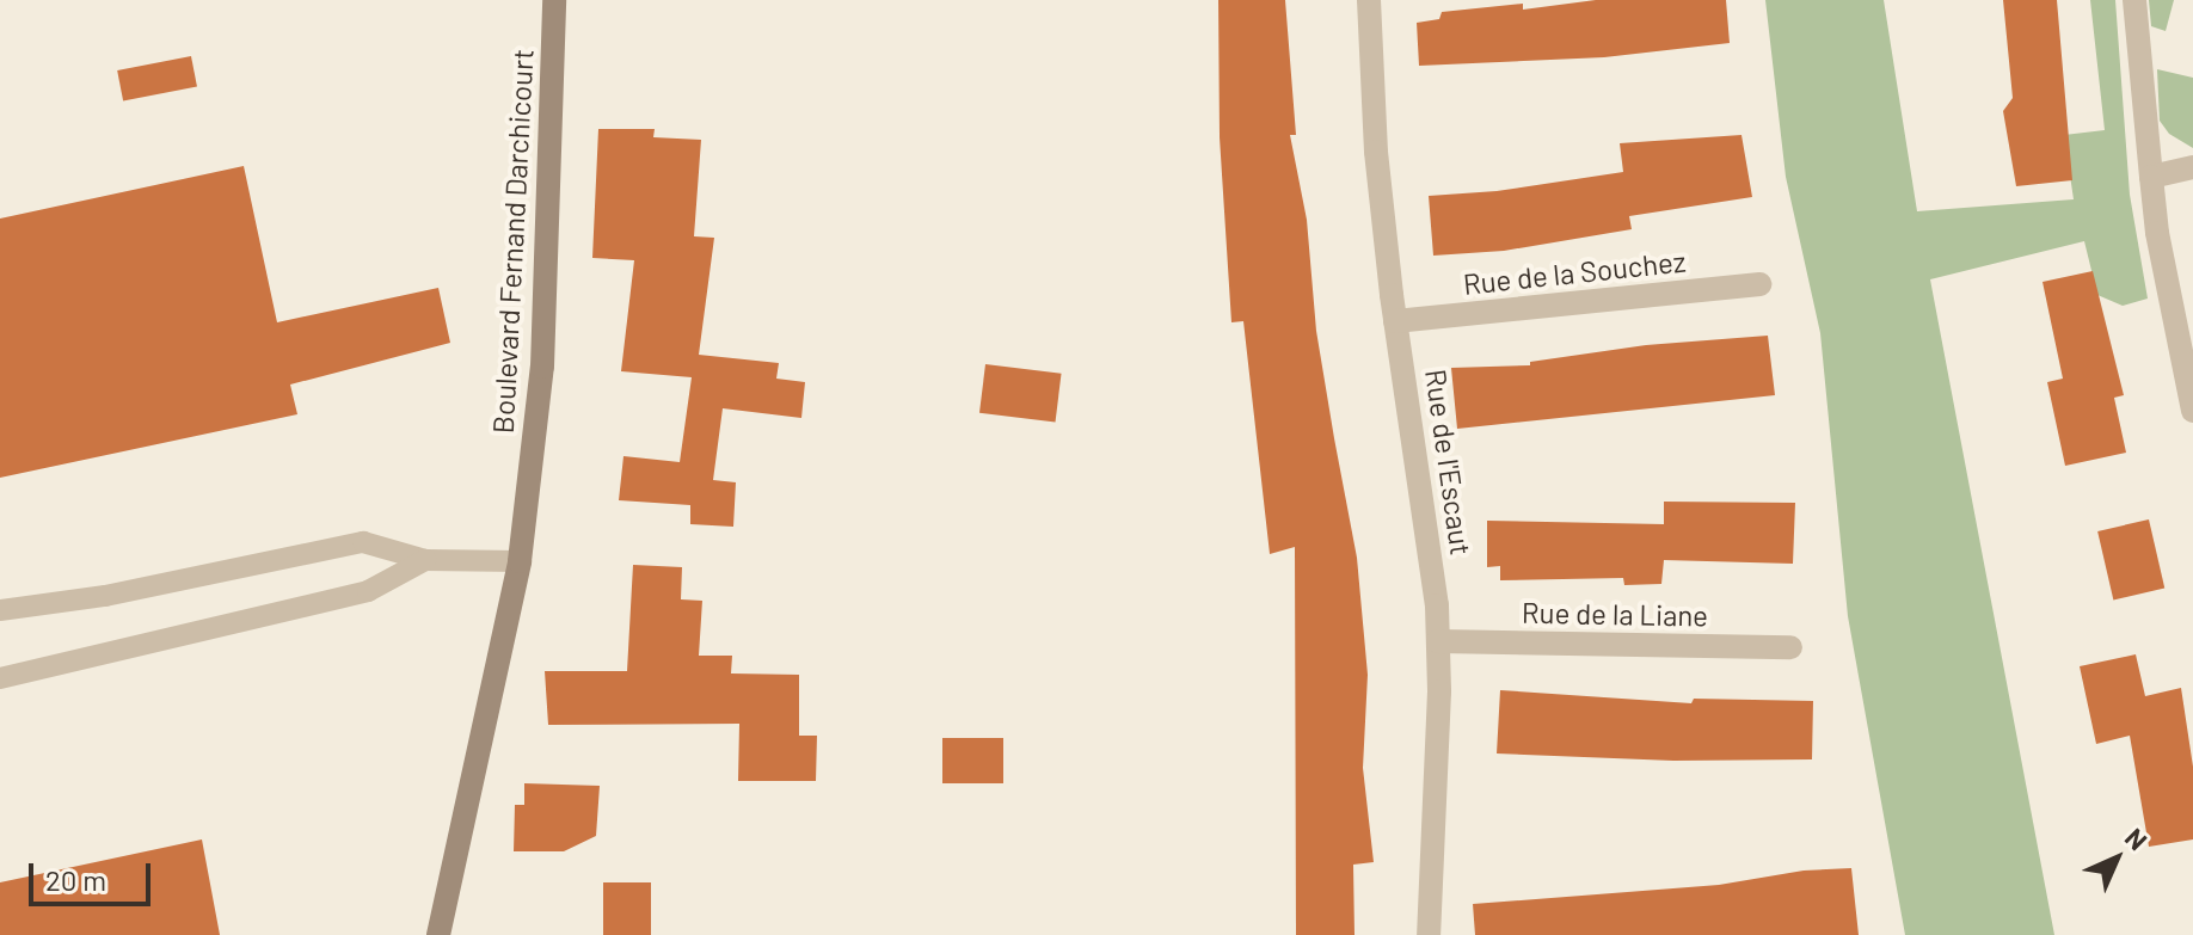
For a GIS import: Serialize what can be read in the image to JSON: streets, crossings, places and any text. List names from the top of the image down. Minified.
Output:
{"streets":{"main road":["Boulevard Fernand Darchicourt"],"street":["Rue de la Souchez","Rue de l'Escaut","Rue de la Liane"]},"crossings":[["Rue de la Souchez","Rue de l'Escaut"],["Rue de l'Escaut","Rue de la Liane"]],"scale_bar":"20 m","north":"top right"}
